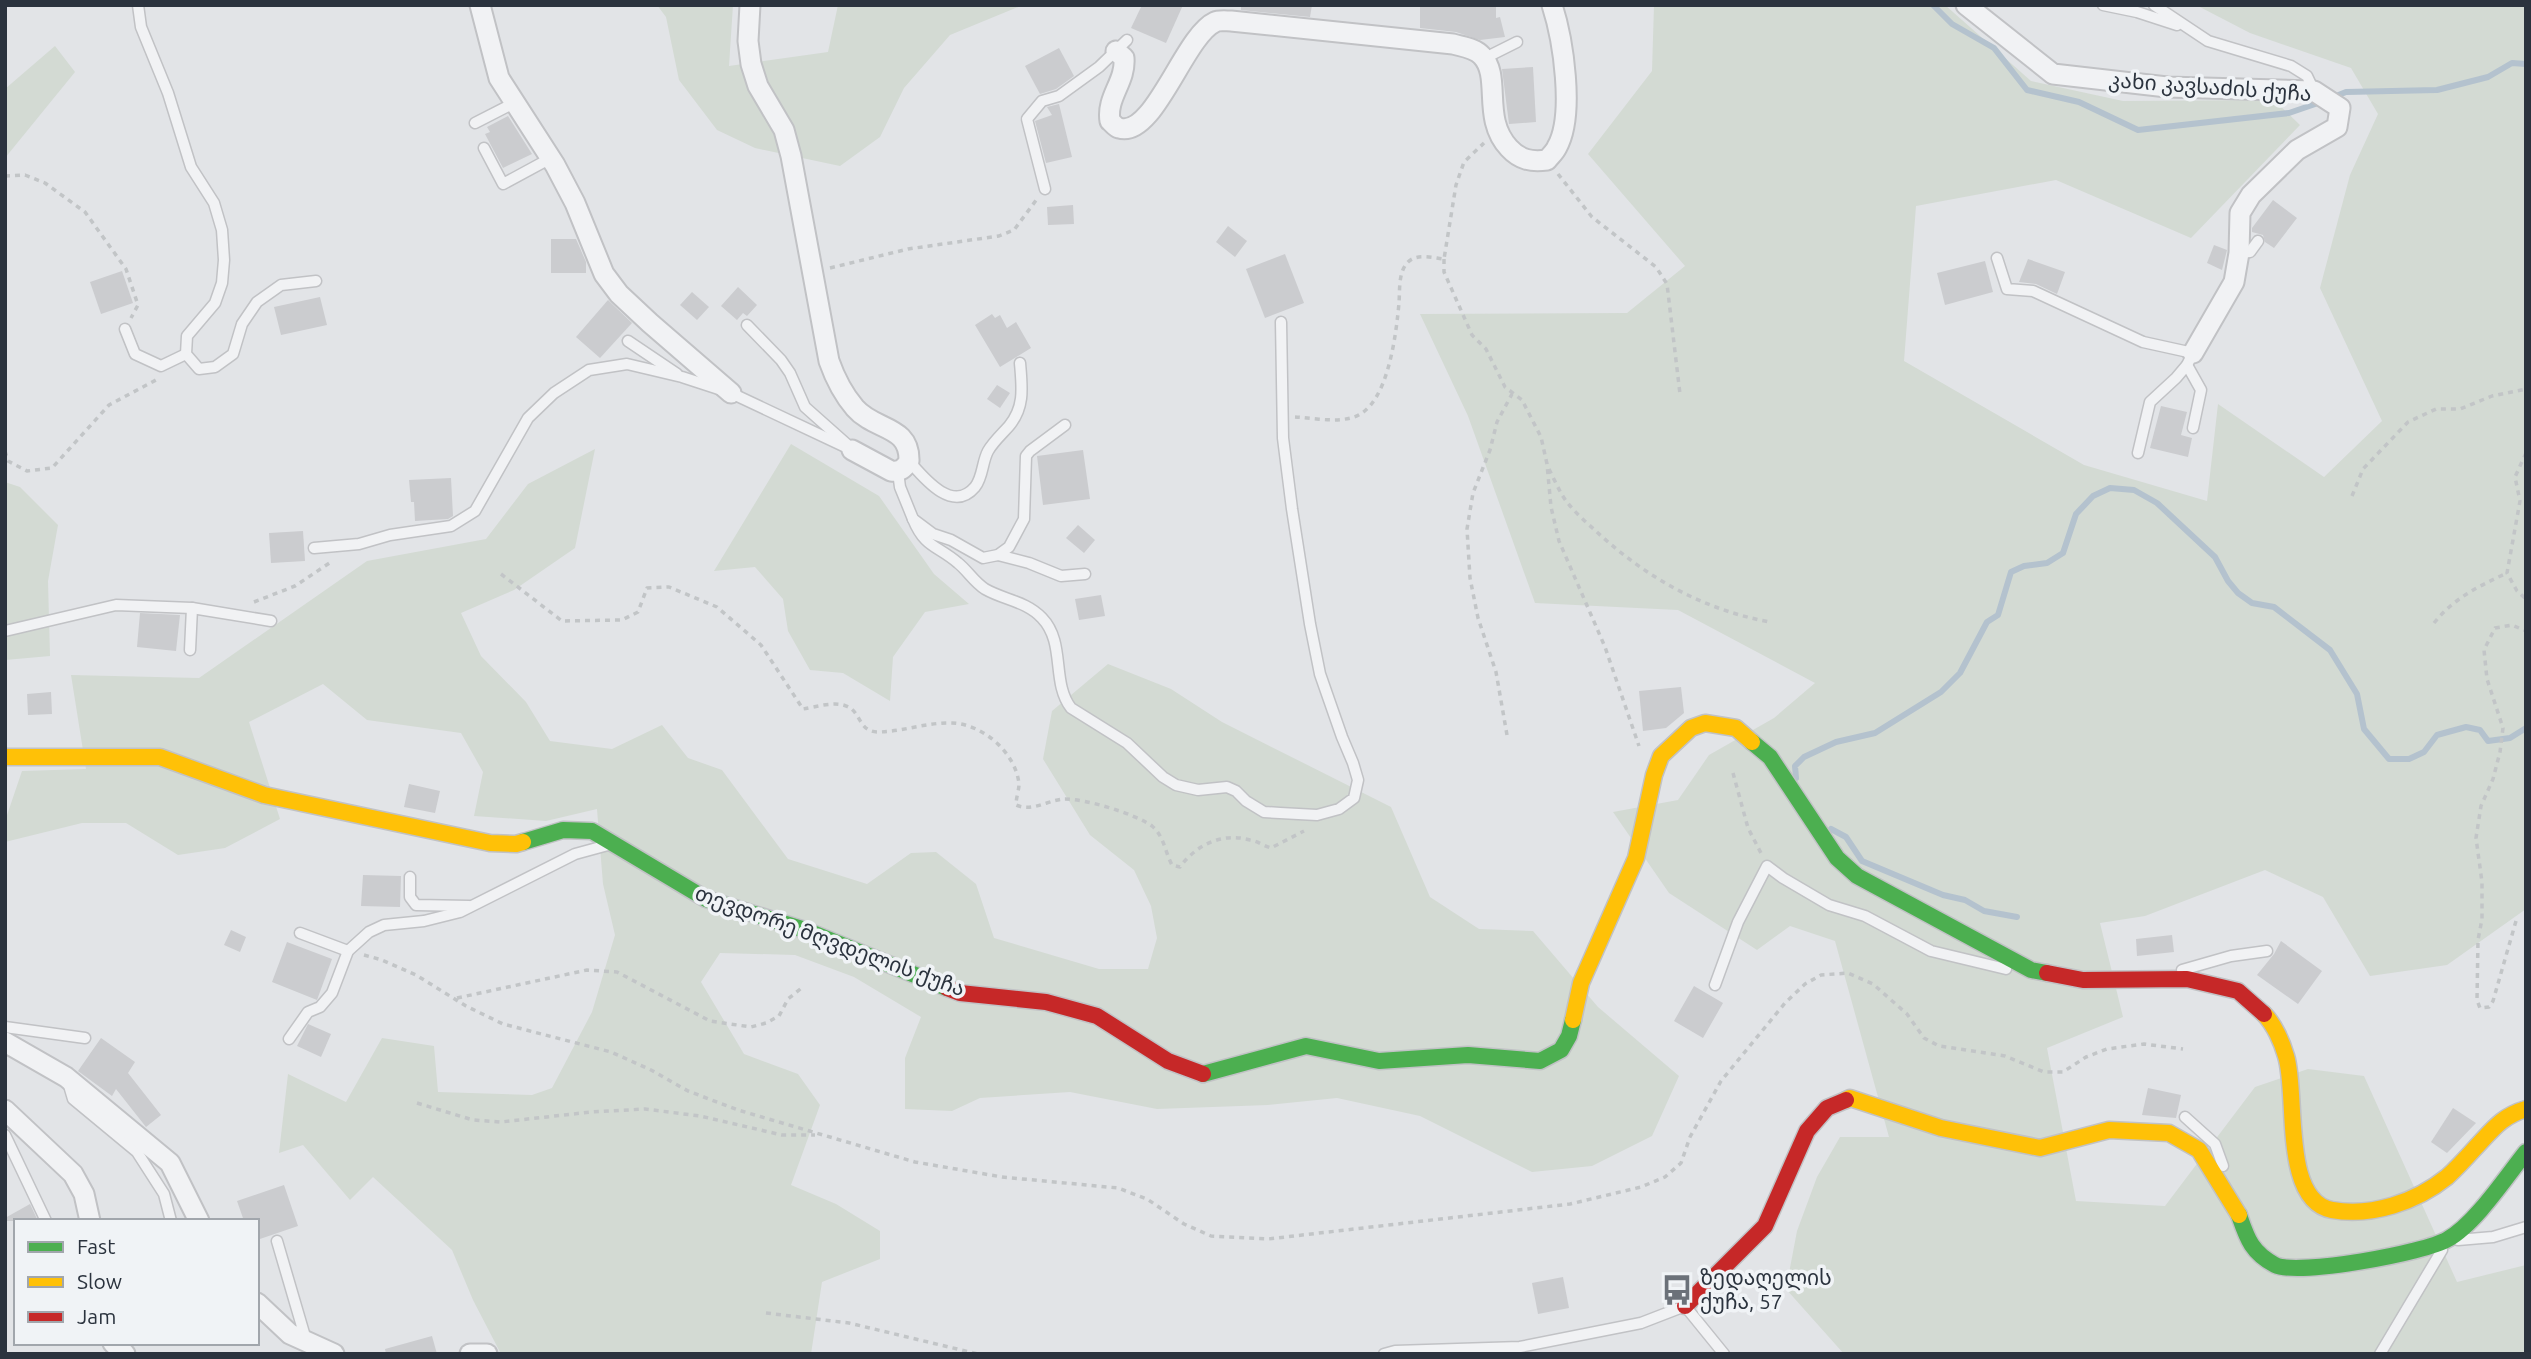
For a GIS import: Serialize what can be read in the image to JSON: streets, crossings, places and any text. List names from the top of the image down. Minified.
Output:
{"streets":{"street":["კახი კავსაძის ქუჩა","თევდორე მღვდელის ქუჩა"]},"places":{"bus stop":["ზედაღელის ქუჩა, 57"]},"legend":["Fast","Slow","Jam"]}
